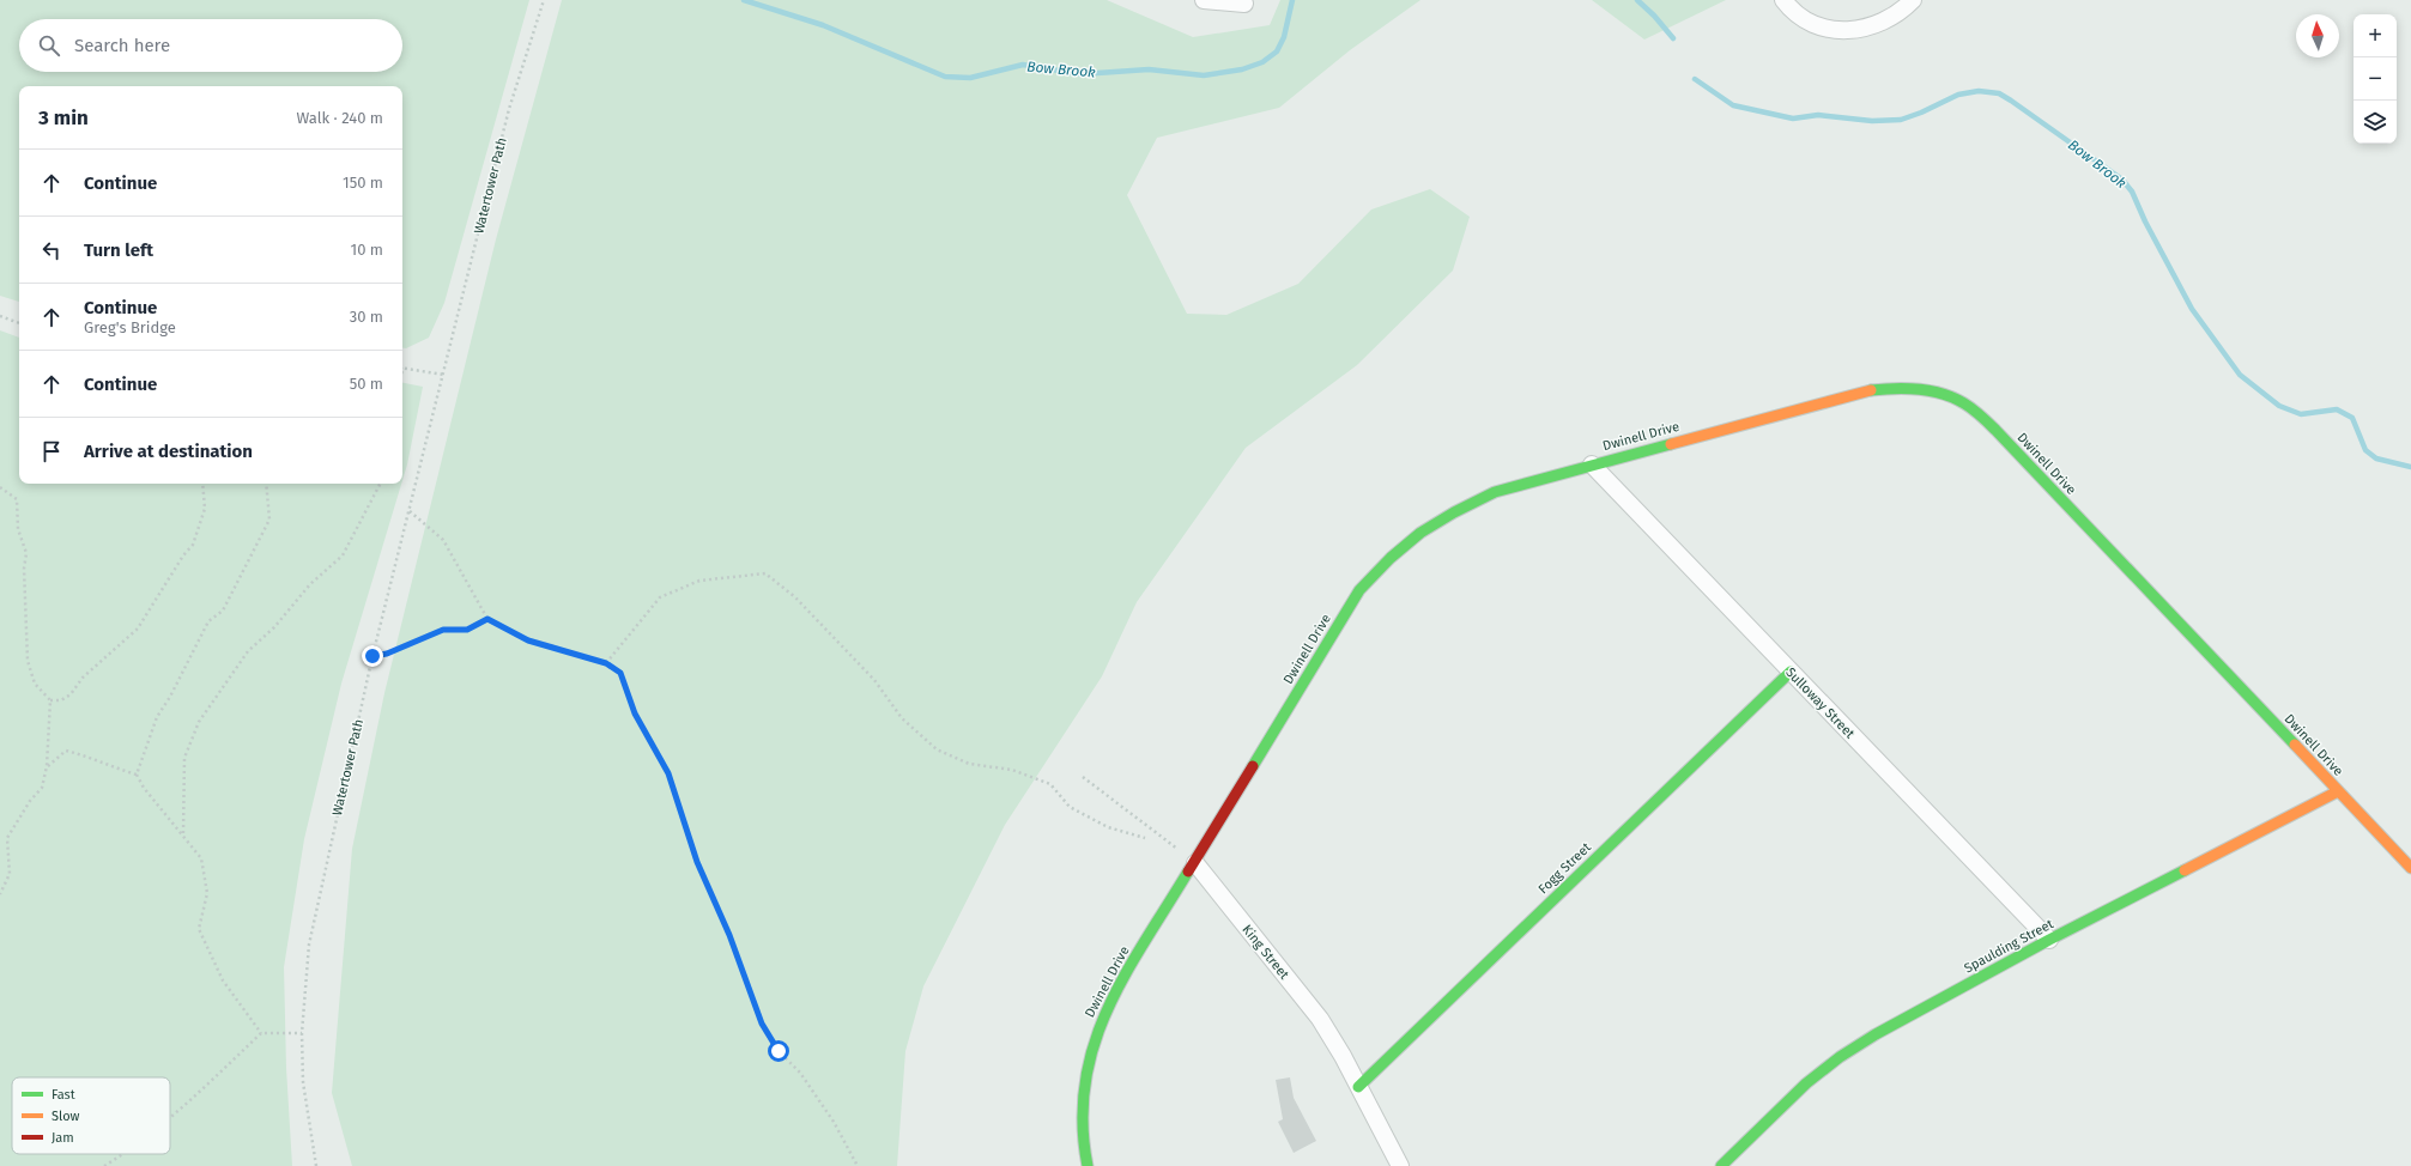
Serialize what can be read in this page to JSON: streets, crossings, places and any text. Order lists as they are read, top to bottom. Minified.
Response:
{"streets":{"street":["Dwinell Drive","Sulloway Street","Fogg Street","Spaulding Street","King Street"],"path":["Watertower Path"]},"crossings":[["Dwinell Drive","Sulloway Street"],["Dwinell Drive","Spaulding Street"],["Dwinell Drive","King Street"],["Sulloway Street","Fogg Street"],["Sulloway Street","Spaulding Street"],["Fogg Street","King Street"]],"water":["Bow Brook"],"legend":["Fast","Slow","Jam"],"north":"top","page":{"map_buttons":["+","−"],"search":"Search here","heading":["3 min","Walk · 240 m"],"list":[["Continue","150 m"],["Turn left","10 m"],["Continue","Greg's Bridge","30 m"],["Continue","50 m"],"Arrive at destination"]}}
